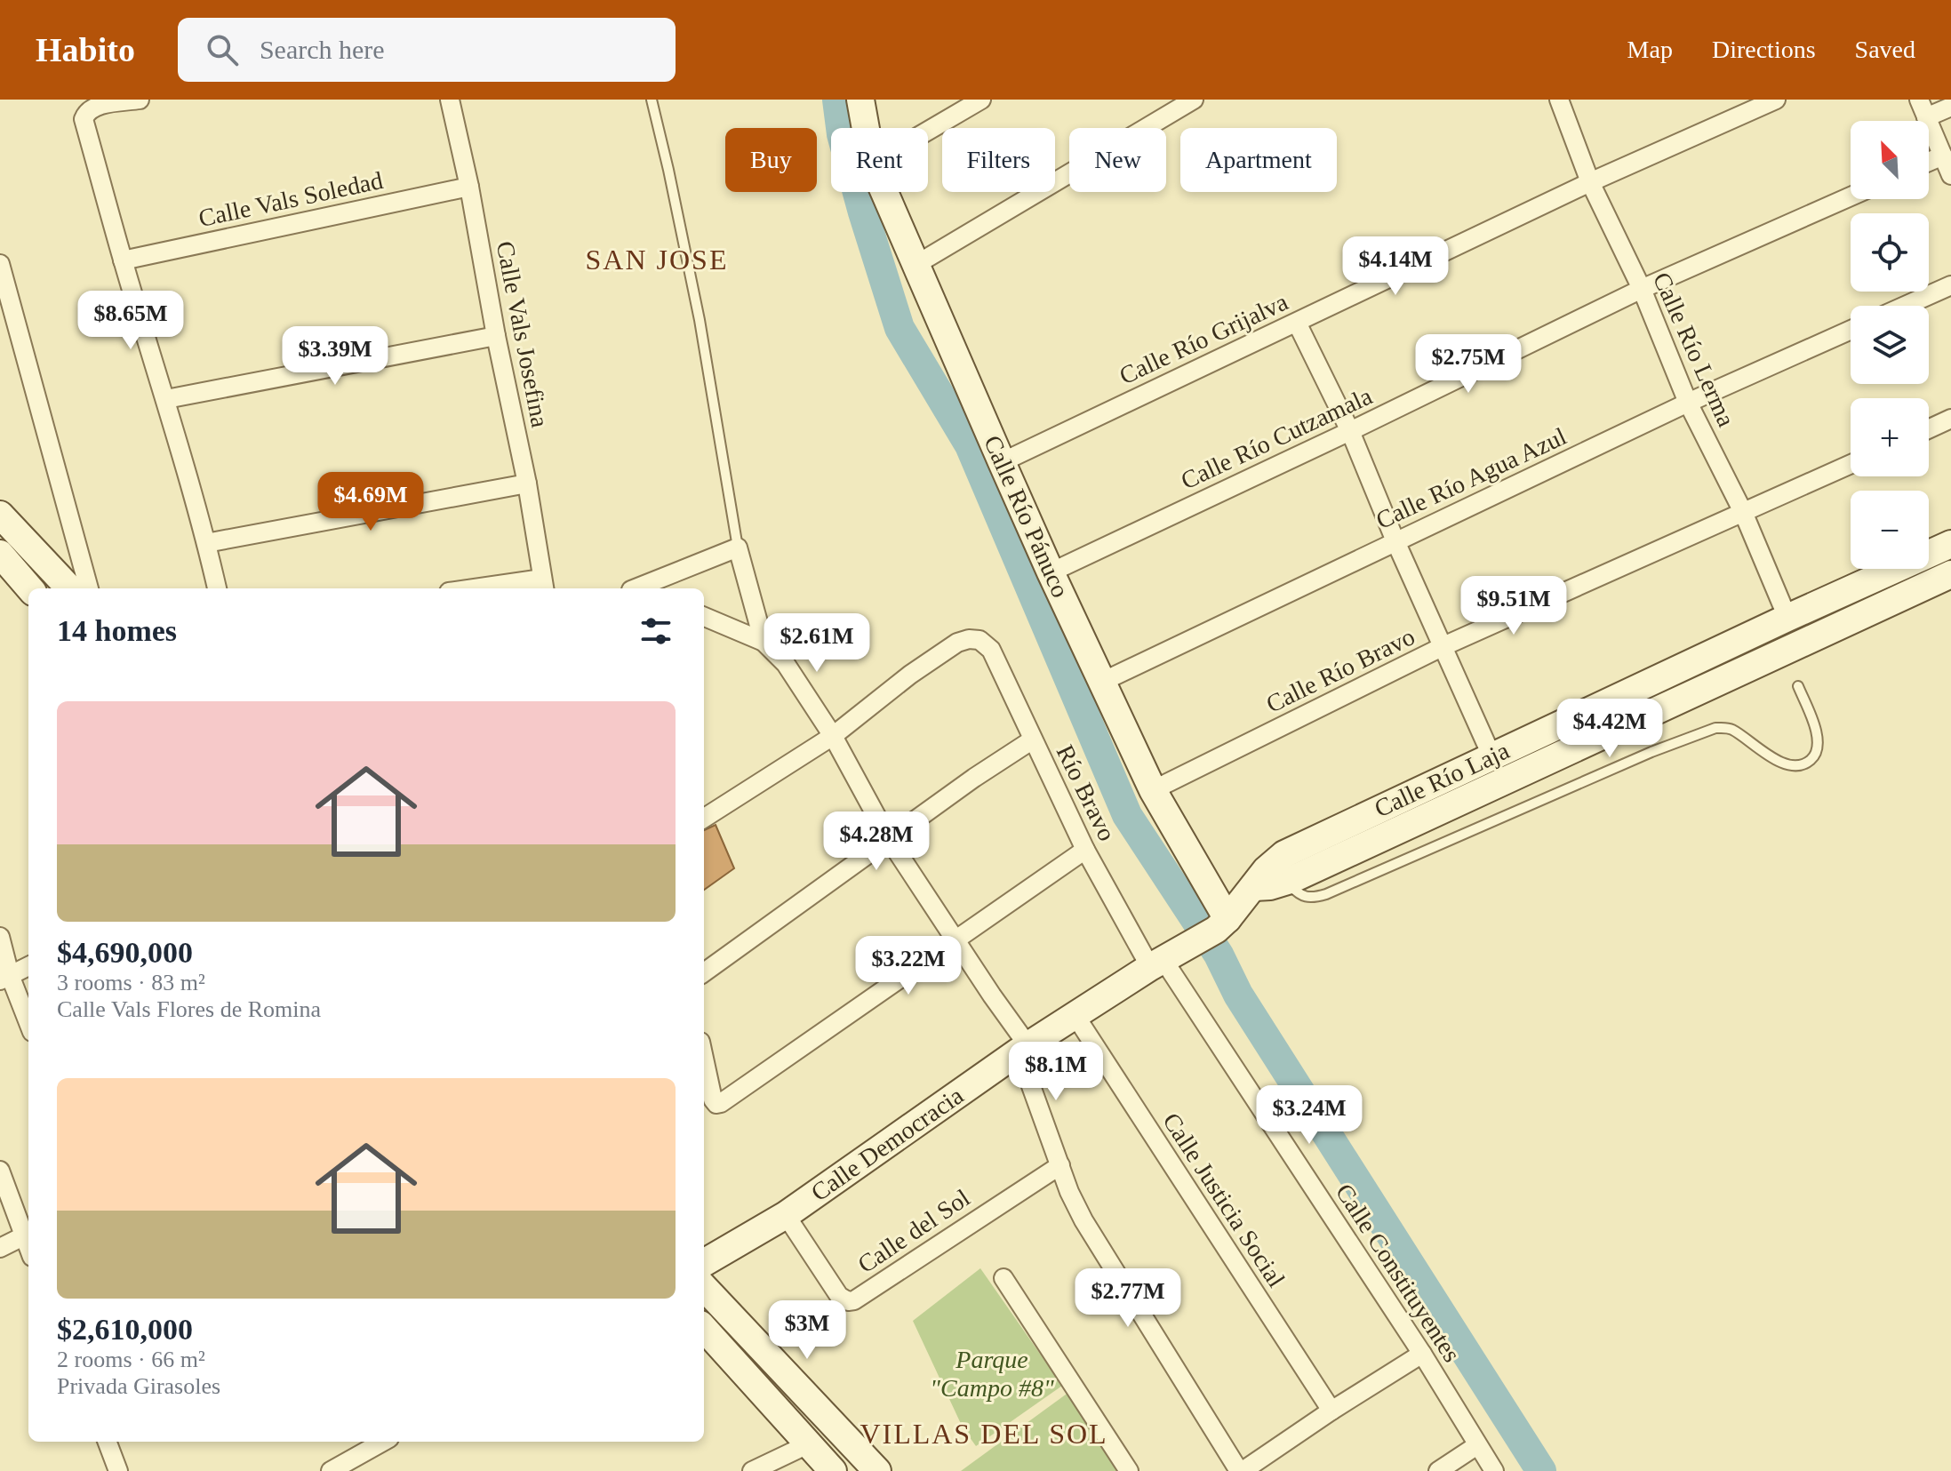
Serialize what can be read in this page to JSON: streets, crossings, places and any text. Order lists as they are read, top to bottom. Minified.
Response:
{"streets":{"street":["Calle Vals Soledad","Calle Vals Josefina","Calle Río Grijalva","Calle Río Lerma","Calle Río Cutzamala","Calle Río Agua Azul","Calle Río Pánuco","Calle Río Bravo","Calle Río Laja","Río Bravo","Calle Democracia","Calle Justicia Social","Calle del Sol","Calle Constituyentes"]},"crossings":[["Calle Vals Soledad","Calle Vals Josefina"],["Calle Río Grijalva","Calle Río Lerma"],["Calle Río Grijalva","Calle Río Pánuco"],["Calle Río Lerma","Calle Río Cutzamala"],["Calle Río Lerma","Calle Río Agua Azul"],["Calle Río Lerma","Calle Río Bravo"],["Calle Río Lerma","Calle Río Laja"],["Calle Río Cutzamala","Calle Río Pánuco"],["Calle Río Agua Azul","Calle Río Pánuco"],["Calle Río Pánuco","Calle Río Bravo"],["Calle Río Pánuco","Calle Río Laja"],["Calle Río Laja","Río Bravo"],["Calle Río Laja","Calle Democracia"],["Calle Río Laja","Calle Constituyentes"],["Río Bravo","Calle Democracia"],["Río Bravo","Calle Constituyentes"],["Calle Democracia","Calle Justicia Social"],["Calle Democracia","Calle del Sol"],["Calle Democracia","Calle Constituyentes"]],"districts":["SAN JOSE","VILLAS DEL SOL"],"parks":["Parque \"Campo #8\""],"north":"top left","page":{"header":"Habito","search":"Search here","nav":["Map","Directions","Saved"],"map_buttons":["+","−"],"chip":["Buy","Rent","Filters","New","Apartment"],"price":["$4.14M","$8.65M","$3.39M","$2.75M","$4.69M","$9.51M","$2.61M","$4.42M","$4.28M","$3.22M","$8.1M","$3.24M","$2.77M","$3M"],"heading":"14 homes","list":[{"name":"$4,690,000","note":"3 rooms · 83 m² · Calle Vals Flores de Romina"},{"name":"$2,610,000","note":"2 rooms · 66 m² · Privada Girasoles"}]}}
